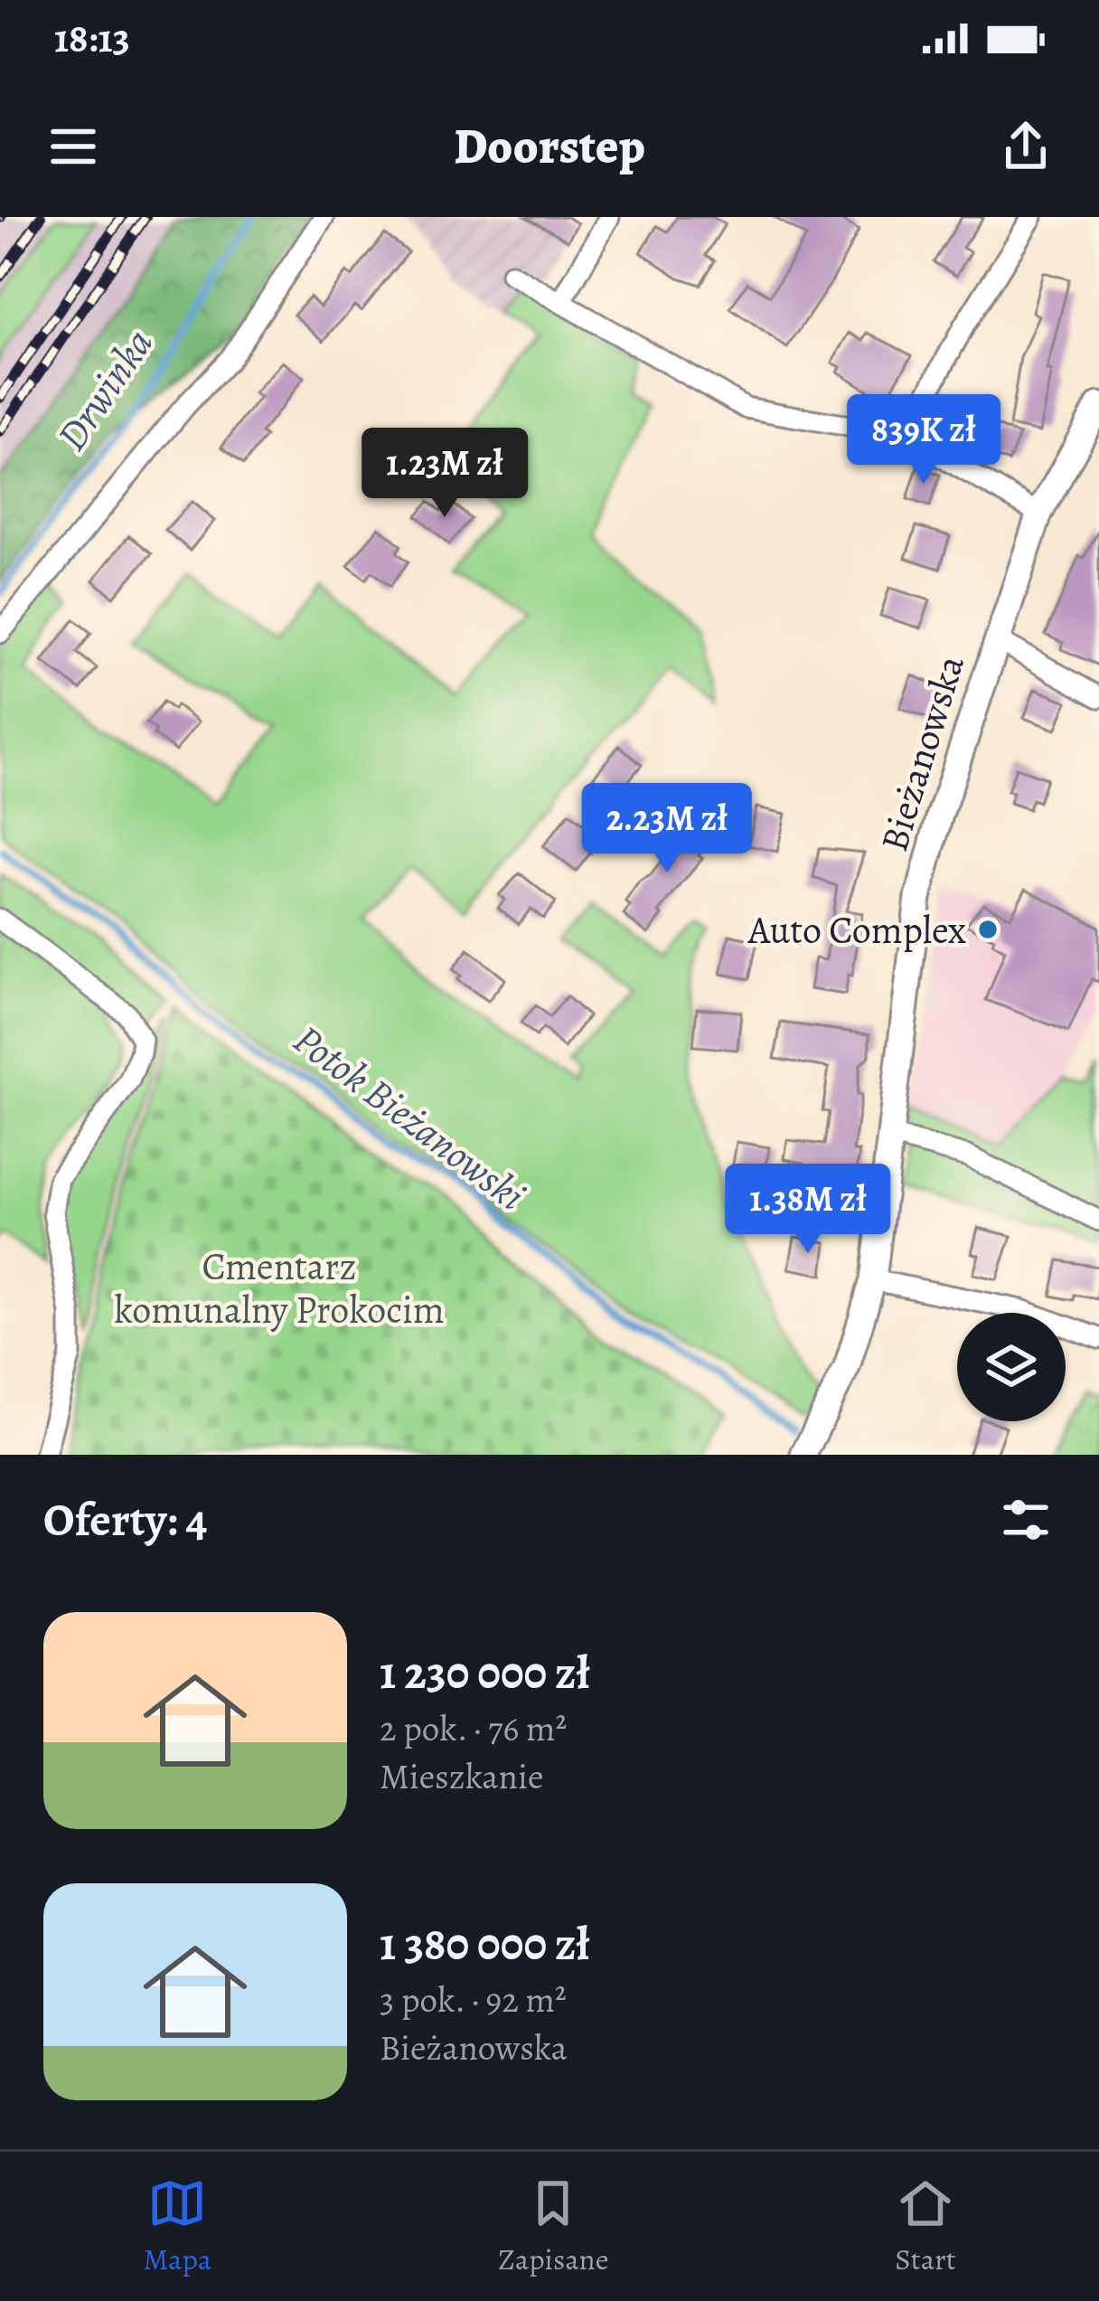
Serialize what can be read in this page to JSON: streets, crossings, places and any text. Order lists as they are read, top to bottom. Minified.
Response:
{"streets":{"street":["Bieżanowska"]},"water":["Drwinka","Potok Bieżanowski"],"parks":["Cmentarz komunalny Prokocim"],"places":["Auto Complex"],"page":{"status":"18:13","header":"Doorstep","price":["839K zł","1.23M zł","2.23M zł","1.38M zł"],"heading":"Oferty: 4","list":[{"name":"1 230 000 zł","note":"2 pok. · 76 m² · Mieszkanie"},{"name":"1 380 000 zł","note":"3 pok. · 92 m² · Bieżanowska"}],"tabs":["Mapa","Zapisane","Start"]}}
